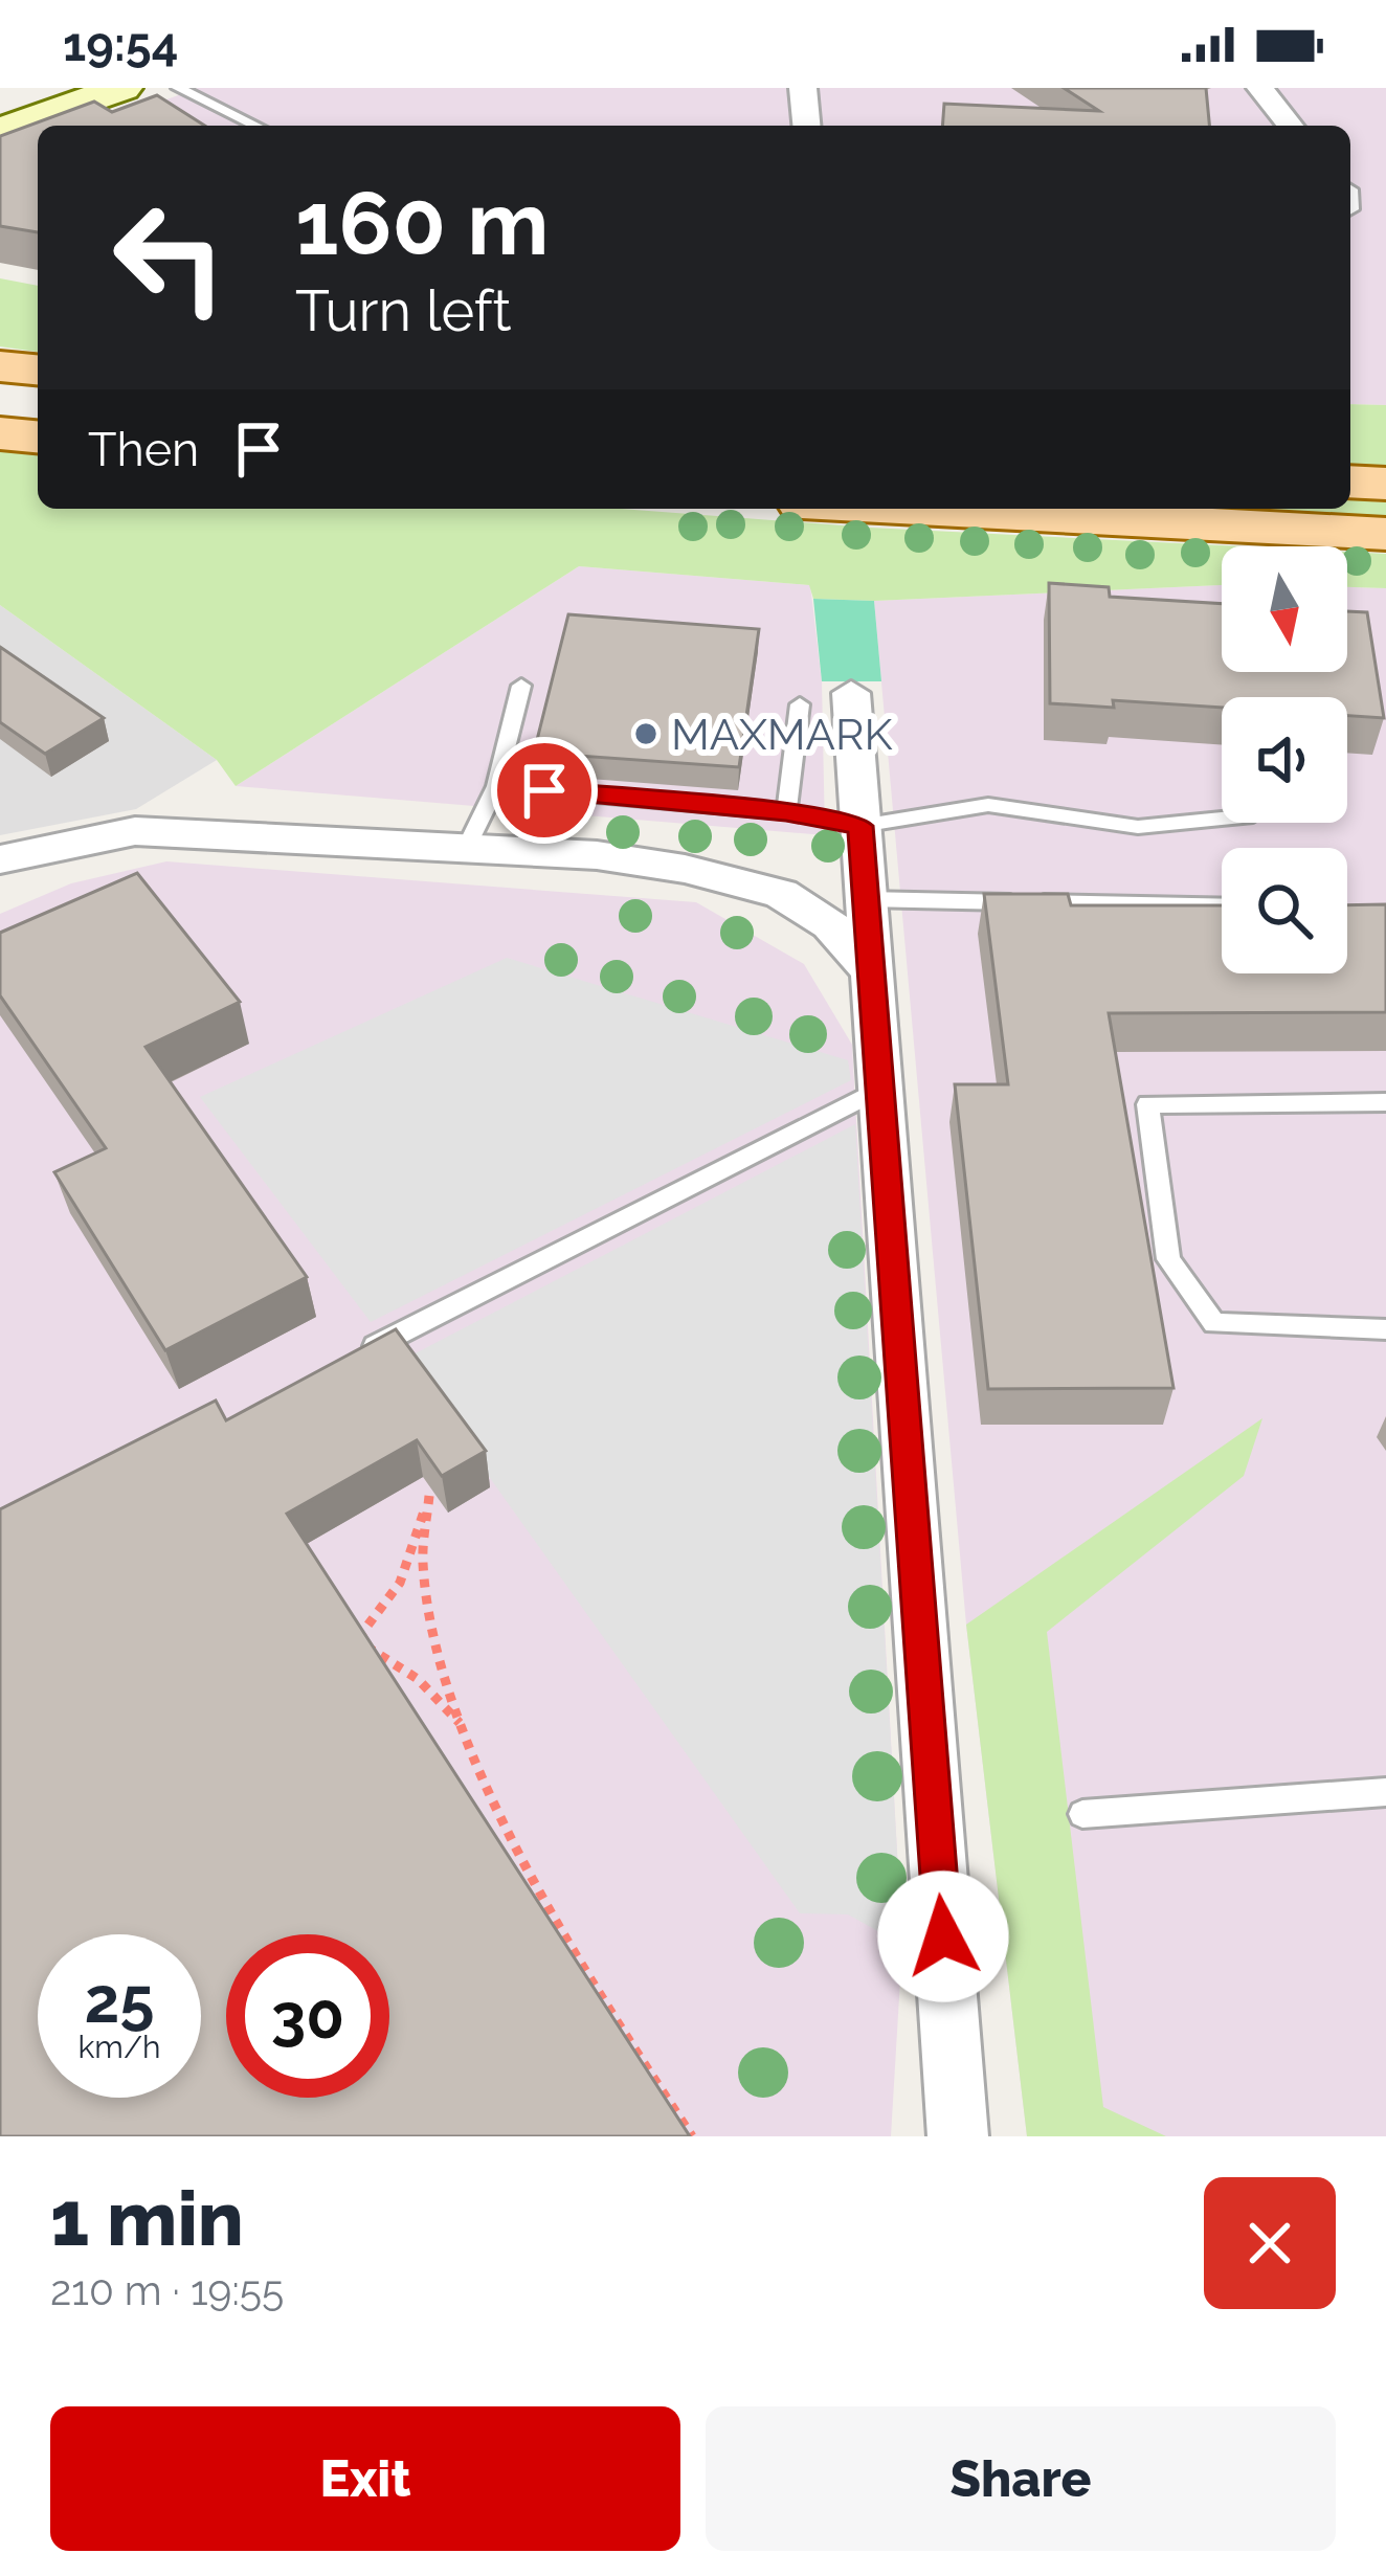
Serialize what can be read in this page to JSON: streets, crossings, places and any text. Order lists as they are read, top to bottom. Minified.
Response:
{"places":["MAXMARK"],"north":"bottom","page":{"status":"19:54","turn":["160 m","Turn left"],"then":"Then","speed":"25 km/h","limit":"30","heading":["1 min","210 m · 19:55"],"buttons":["Exit","Share"]}}
